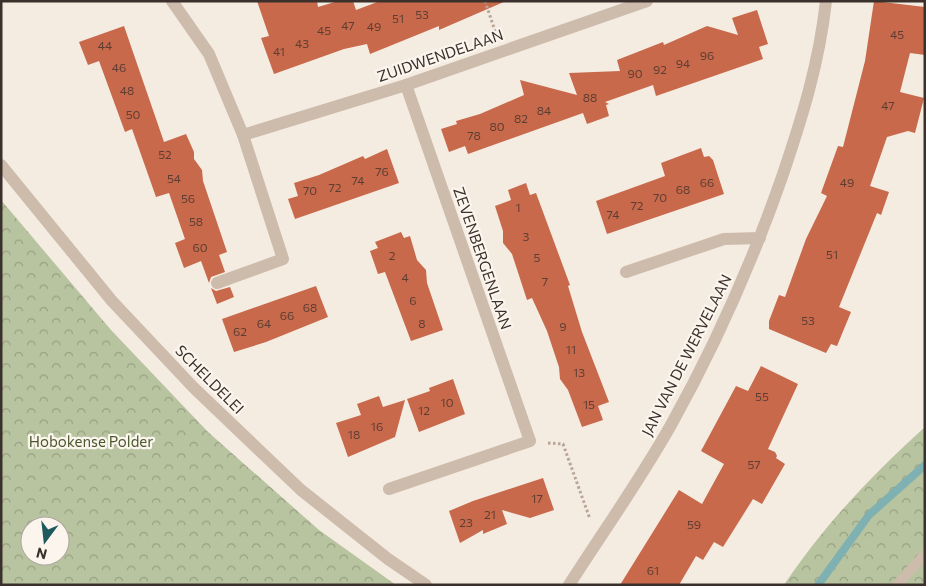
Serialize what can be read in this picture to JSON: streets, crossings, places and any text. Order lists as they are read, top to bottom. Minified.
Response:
{"streets":{"street":["ZUIDWENDELAAN","ZEVENBERGENLAAN","JAN VAN DE WERVELAAN","SCHELDELEI"]},"crossings":[["ZUIDWENDELAAN","ZEVENBERGENLAAN"]],"parks":["Hobokense Polder"],"house_numbers":["53","51","47","49","45","45","43","44","41","96","94","46","92","90","48","88","47","84","50","82","80","78","52","76","54","74","66","49","72","68","70","70","56","72","1","74","58","3","60","51","2","5","4","7","6","68","66","53","64","8","9","62","11","13","55","10","15","12","16","18","57","17","21","23","59","61"],"north":"bottom"}
